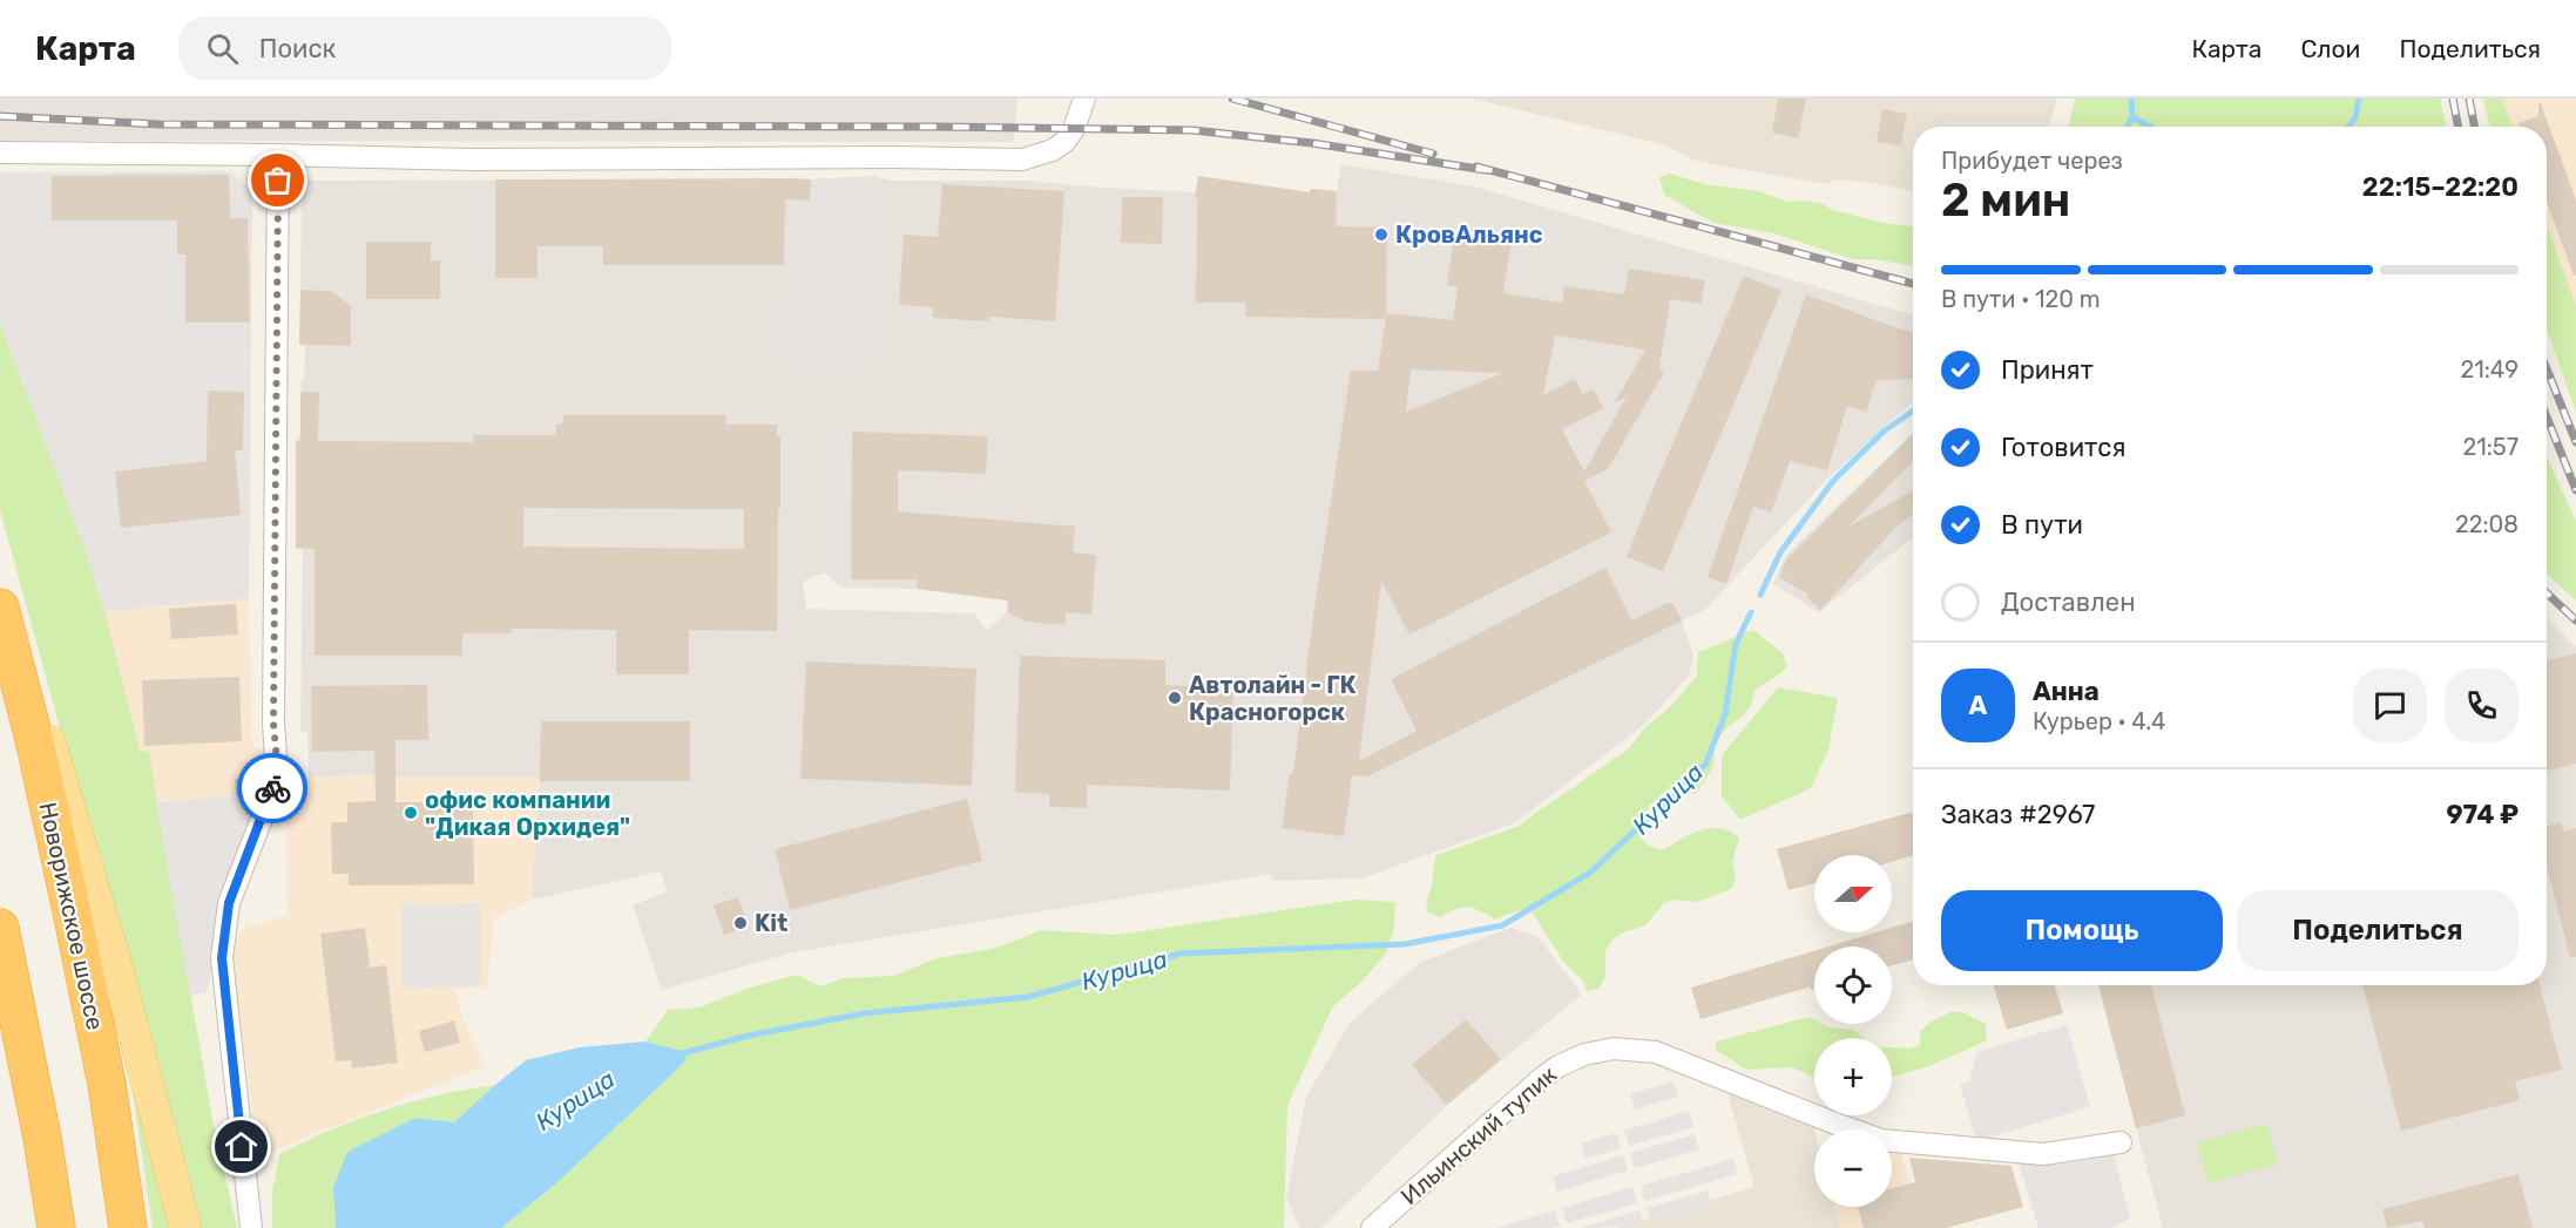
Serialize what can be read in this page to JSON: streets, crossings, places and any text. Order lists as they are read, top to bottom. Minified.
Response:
{"streets":{"highway":["Новорижское шоссе"],"street":["Ильинский тупик"]},"water":["Курица"],"places":["КровАльянс","Автолайн - ГК Красногорск","офис компании \"Дикая Орхидея\"","Kit"],"north":"right","page":{"header":"Карта","search":"Поиск","nav":["Карта","Слои","Поделиться"],"heading":["2 мин","Прибудет через","22:15–22:20"],"panel":["Анна","Курьер · 4.4","Заказ #2967","974 ₽"],"bar":"В пути · 120 m","list":[["Принят","21:49"],["Готовится","21:57"],["В пути","22:08"],"Доставлен"],"round":"А","map_buttons":["+","−"],"buttons":["Помощь","Поделиться"]}}
